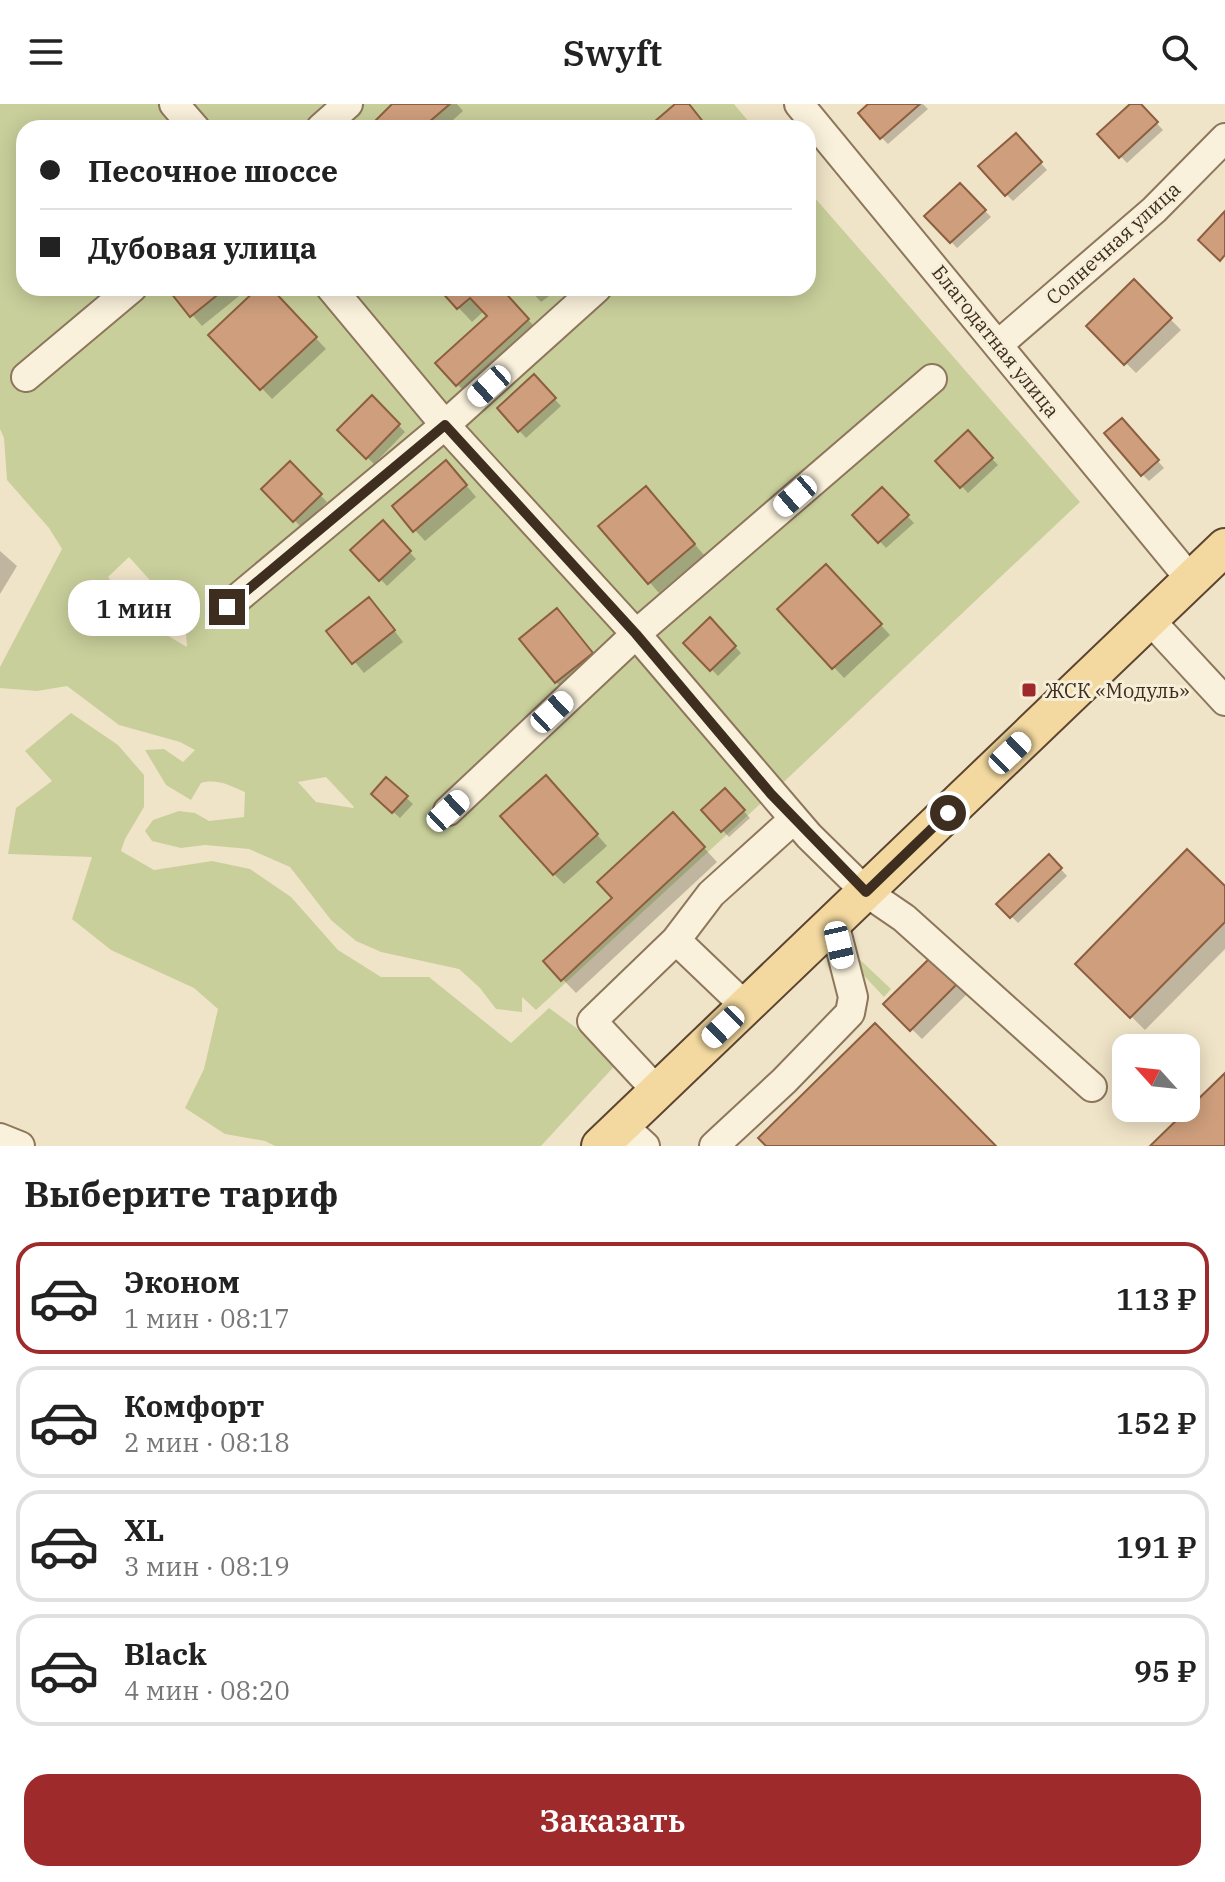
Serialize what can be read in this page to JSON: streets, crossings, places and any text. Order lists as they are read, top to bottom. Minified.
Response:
{"streets":{"street":["Солнечная улица","Благодатная улица"]},"crossings":[["Солнечная улица","Благодатная улица"]],"places":{"transit":["ЖСК «Модуль»"]},"north":"top left","page":{"header":"Swyft","banner":["Песочное шоссе","Дубовая улица"],"bubble":"1 мин","heading":"Выберите тариф","list":[{"name":"Эконом","note":"1 мин · 08:17","value":"113 ₽"},{"name":"Комфорт","note":"2 мин · 08:18","value":"152 ₽"},{"name":"XL","note":"3 мин · 08:19","value":"191 ₽"},{"name":"Black","note":"4 мин · 08:20","value":"95 ₽"}],"buttons":"Заказать"}}
